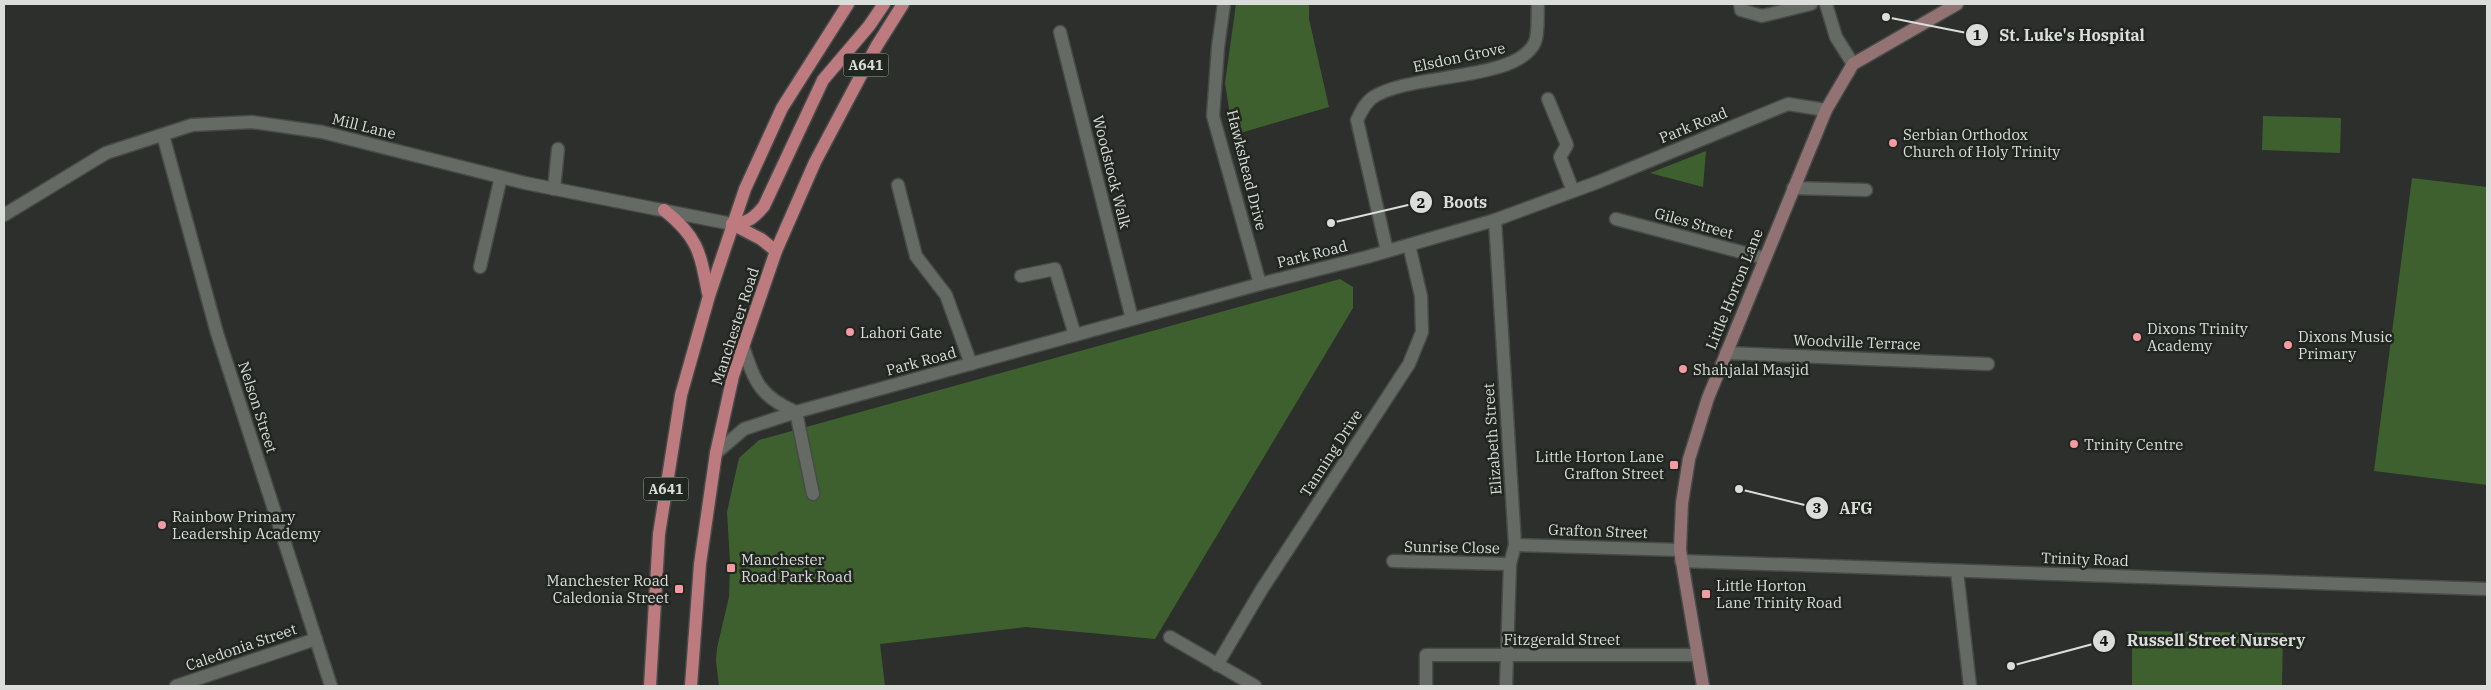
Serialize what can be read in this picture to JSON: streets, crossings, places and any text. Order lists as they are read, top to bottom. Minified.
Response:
{"streets":{"main road":["A641","Manchester Road"],"street":["Elsdon Grove","Park Road","Mill Lane","Hawkshead Drive","Woodstock Walk","Giles Street","Little Horton Lane","Woodville Terrace","Nelson Street","Elizabeth Street","Tanning Drive","Grafton Street","Sunrise Close","Trinity Road","Fitzgerald Street","Caledonia Street"]},"crossings":[["Elsdon Grove","Park Road"],["Park Road","Hawkshead Drive"],["Park Road","Woodstock Walk"],["Park Road","Little Horton Lane"],["Park Road","Manchester Road"],["Park Road","Elizabeth Street"],["Park Road","Tanning Drive"],["Mill Lane","Manchester Road"],["Mill Lane","Nelson Street"],["Giles Street","Little Horton Lane"],["Little Horton Lane","Woodville Terrace"],["Little Horton Lane","Grafton Street"],["Little Horton Lane","Trinity Road"],["Little Horton Lane","Fitzgerald Street"],["Nelson Street","Caledonia Street"],["Elizabeth Street","Grafton Street"],["Elizabeth Street","Sunrise Close"],["Elizabeth Street","Fitzgerald Street"],["Grafton Street","Trinity Road"]],"places":{"other":["St. Luke's Hospital","Serbian Orthodox Church of Holy Trinity","Boots","Lahori Gate","Dixons Trinity Academy","Dixons Music Primary","Shahjalal Masjid","Trinity Centre","AFG","Rainbow Primary Leadership Academy","Russell Street Nursery"],"transit":["Little Horton Lane Grafton Street","Manchester Road Park Road","Manchester Road Caledonia Street","Little Horton Lane Trinity Road"]}}
